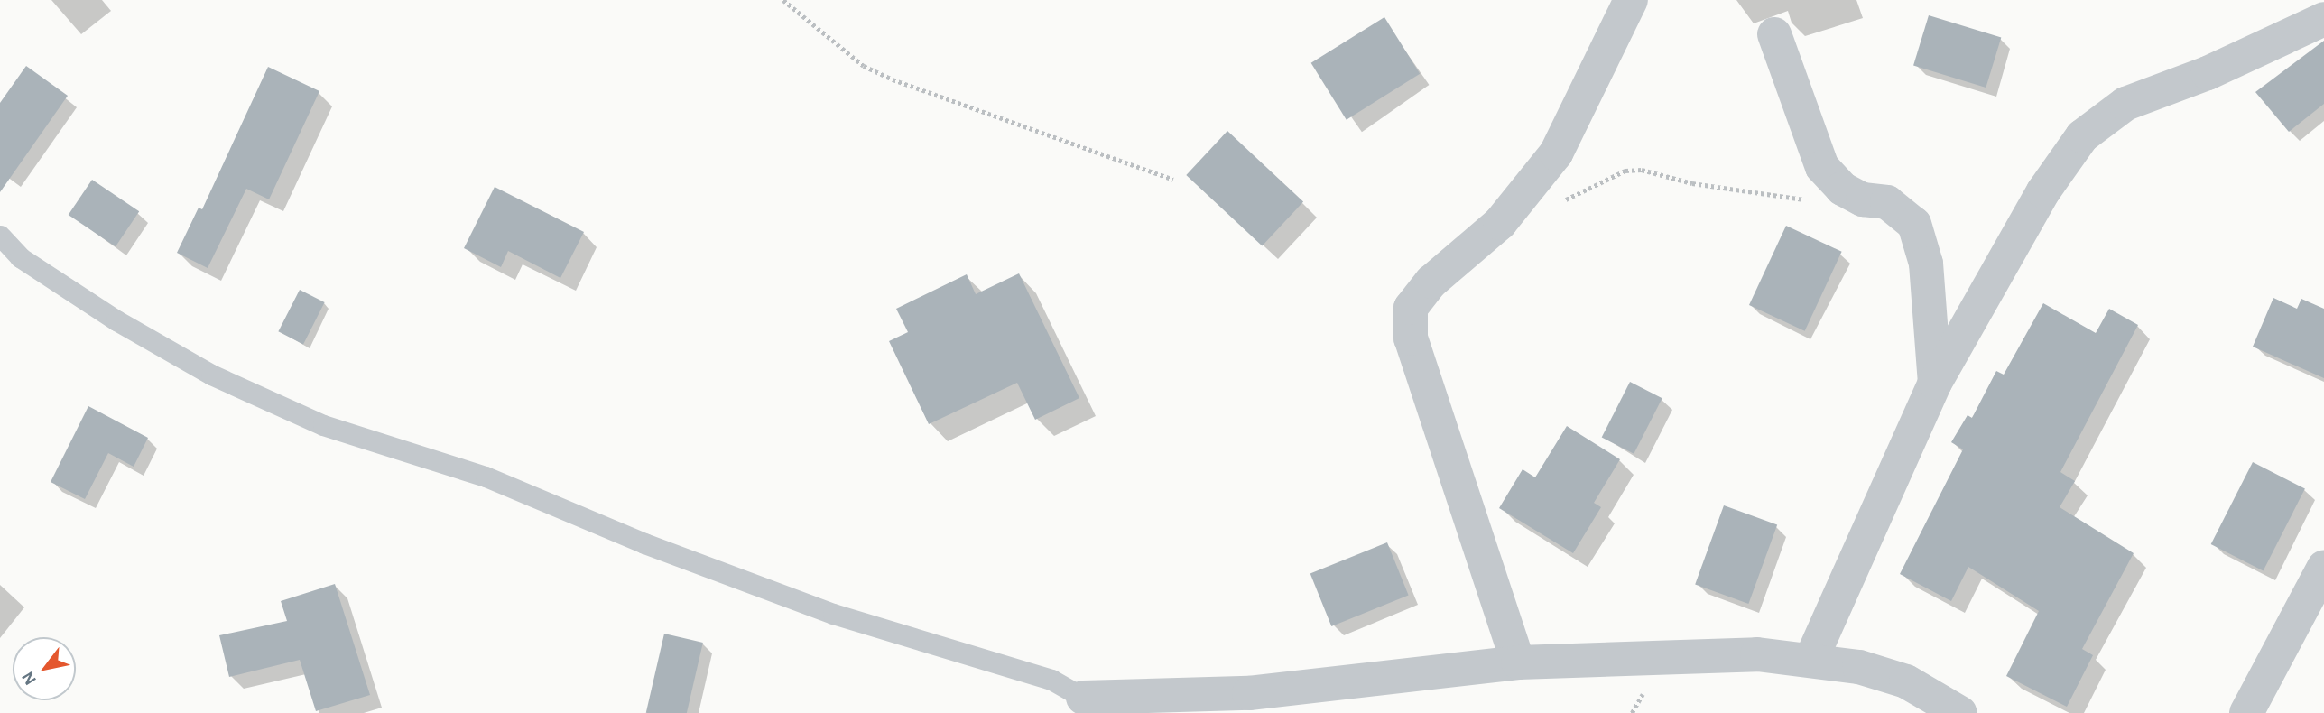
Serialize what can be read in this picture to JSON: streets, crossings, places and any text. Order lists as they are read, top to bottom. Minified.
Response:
{"north":"bottom left"}
